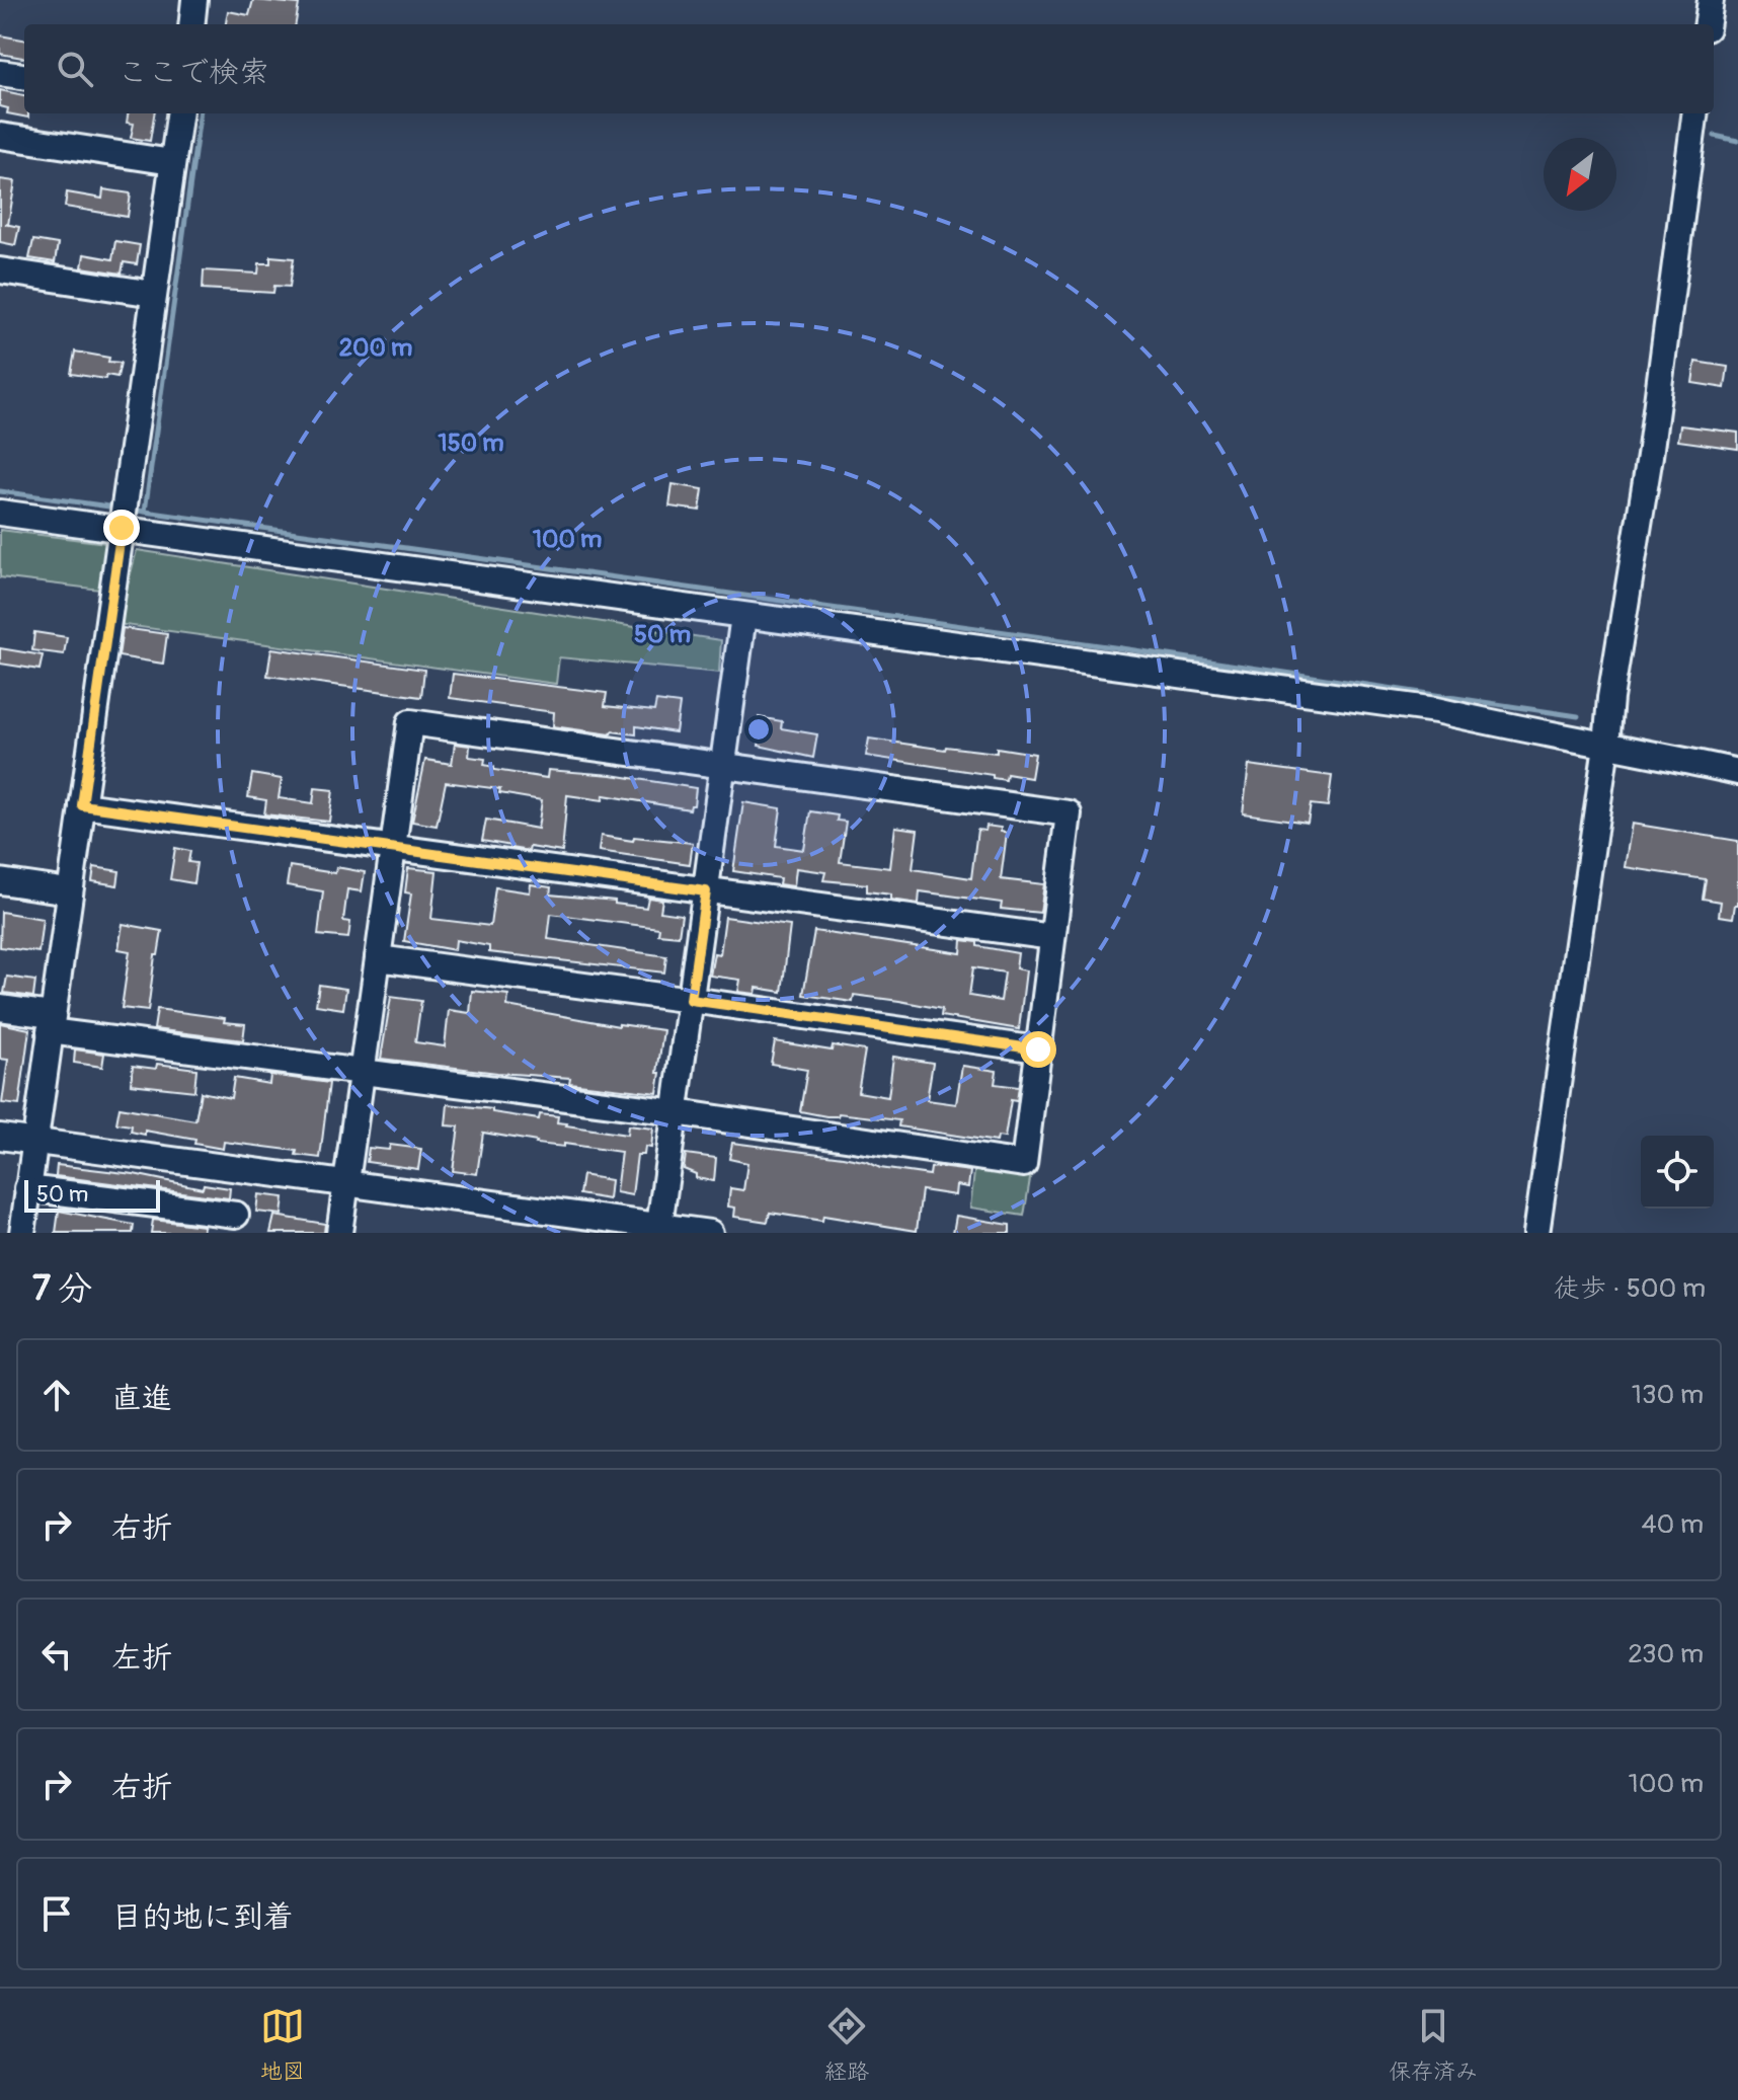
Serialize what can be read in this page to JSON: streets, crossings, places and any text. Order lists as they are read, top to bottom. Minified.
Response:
{"scale_bar":"50 m","north":"bottom left","page":{"search":"ここで検索","scale":"50 m","heading":["7 分","徒歩 · 500 m"],"list":[["直進","130 m"],["右折","40 m"],["左折","230 m"],["右折","100 m"],"目的地に到着"],"nav":["地図","経路","保存済み"]},"rings":["200 m","150 m","100 m","50 m"]}
